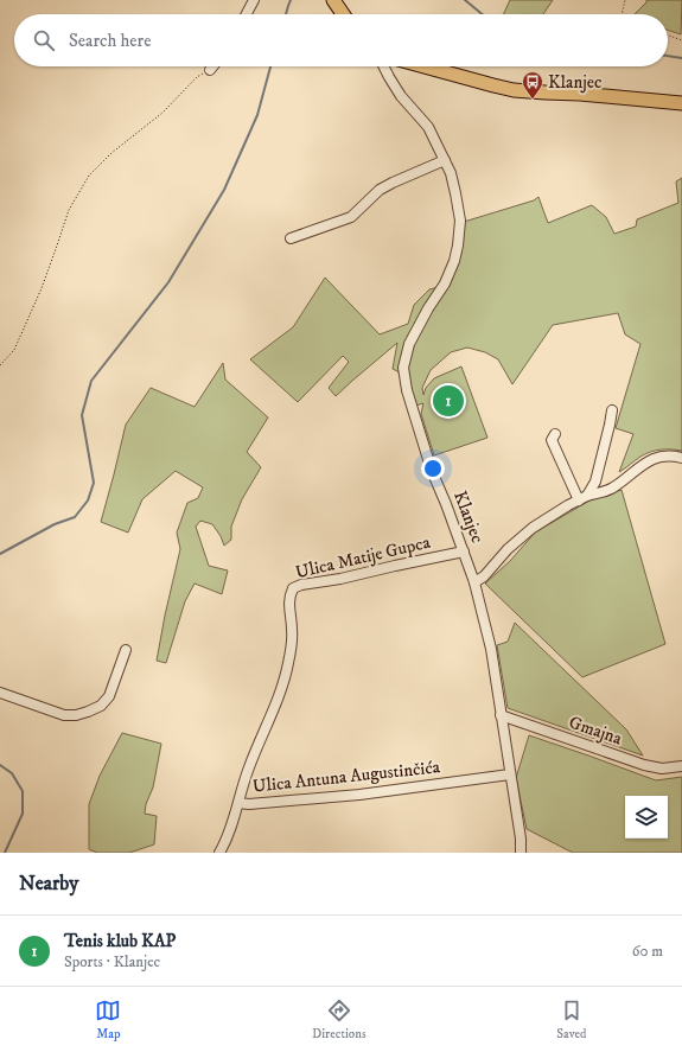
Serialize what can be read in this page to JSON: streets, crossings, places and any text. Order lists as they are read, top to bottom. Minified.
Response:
{"streets":{"street":["Klanjec","Ulica Matije Gupca","Gmajna","Ulica Antuna Augustinčića"]},"crossings":[["Klanjec","Ulica Matije Gupca"],["Klanjec","Gmajna"],["Klanjec","Ulica Antuna Augustinčića"],["Ulica Matije Gupca","Ulica Antuna Augustinčića"]],"places":{"bus stop":["Klanjec"]},"page":{"search":"Search here","pins":"1","heading":"Nearby","list":[{"mark":"1","name":"Tenis klub KAP","note":"Sports · Klanjec","value":"60 m"}],"nav":["Map","Directions","Saved"]}}
